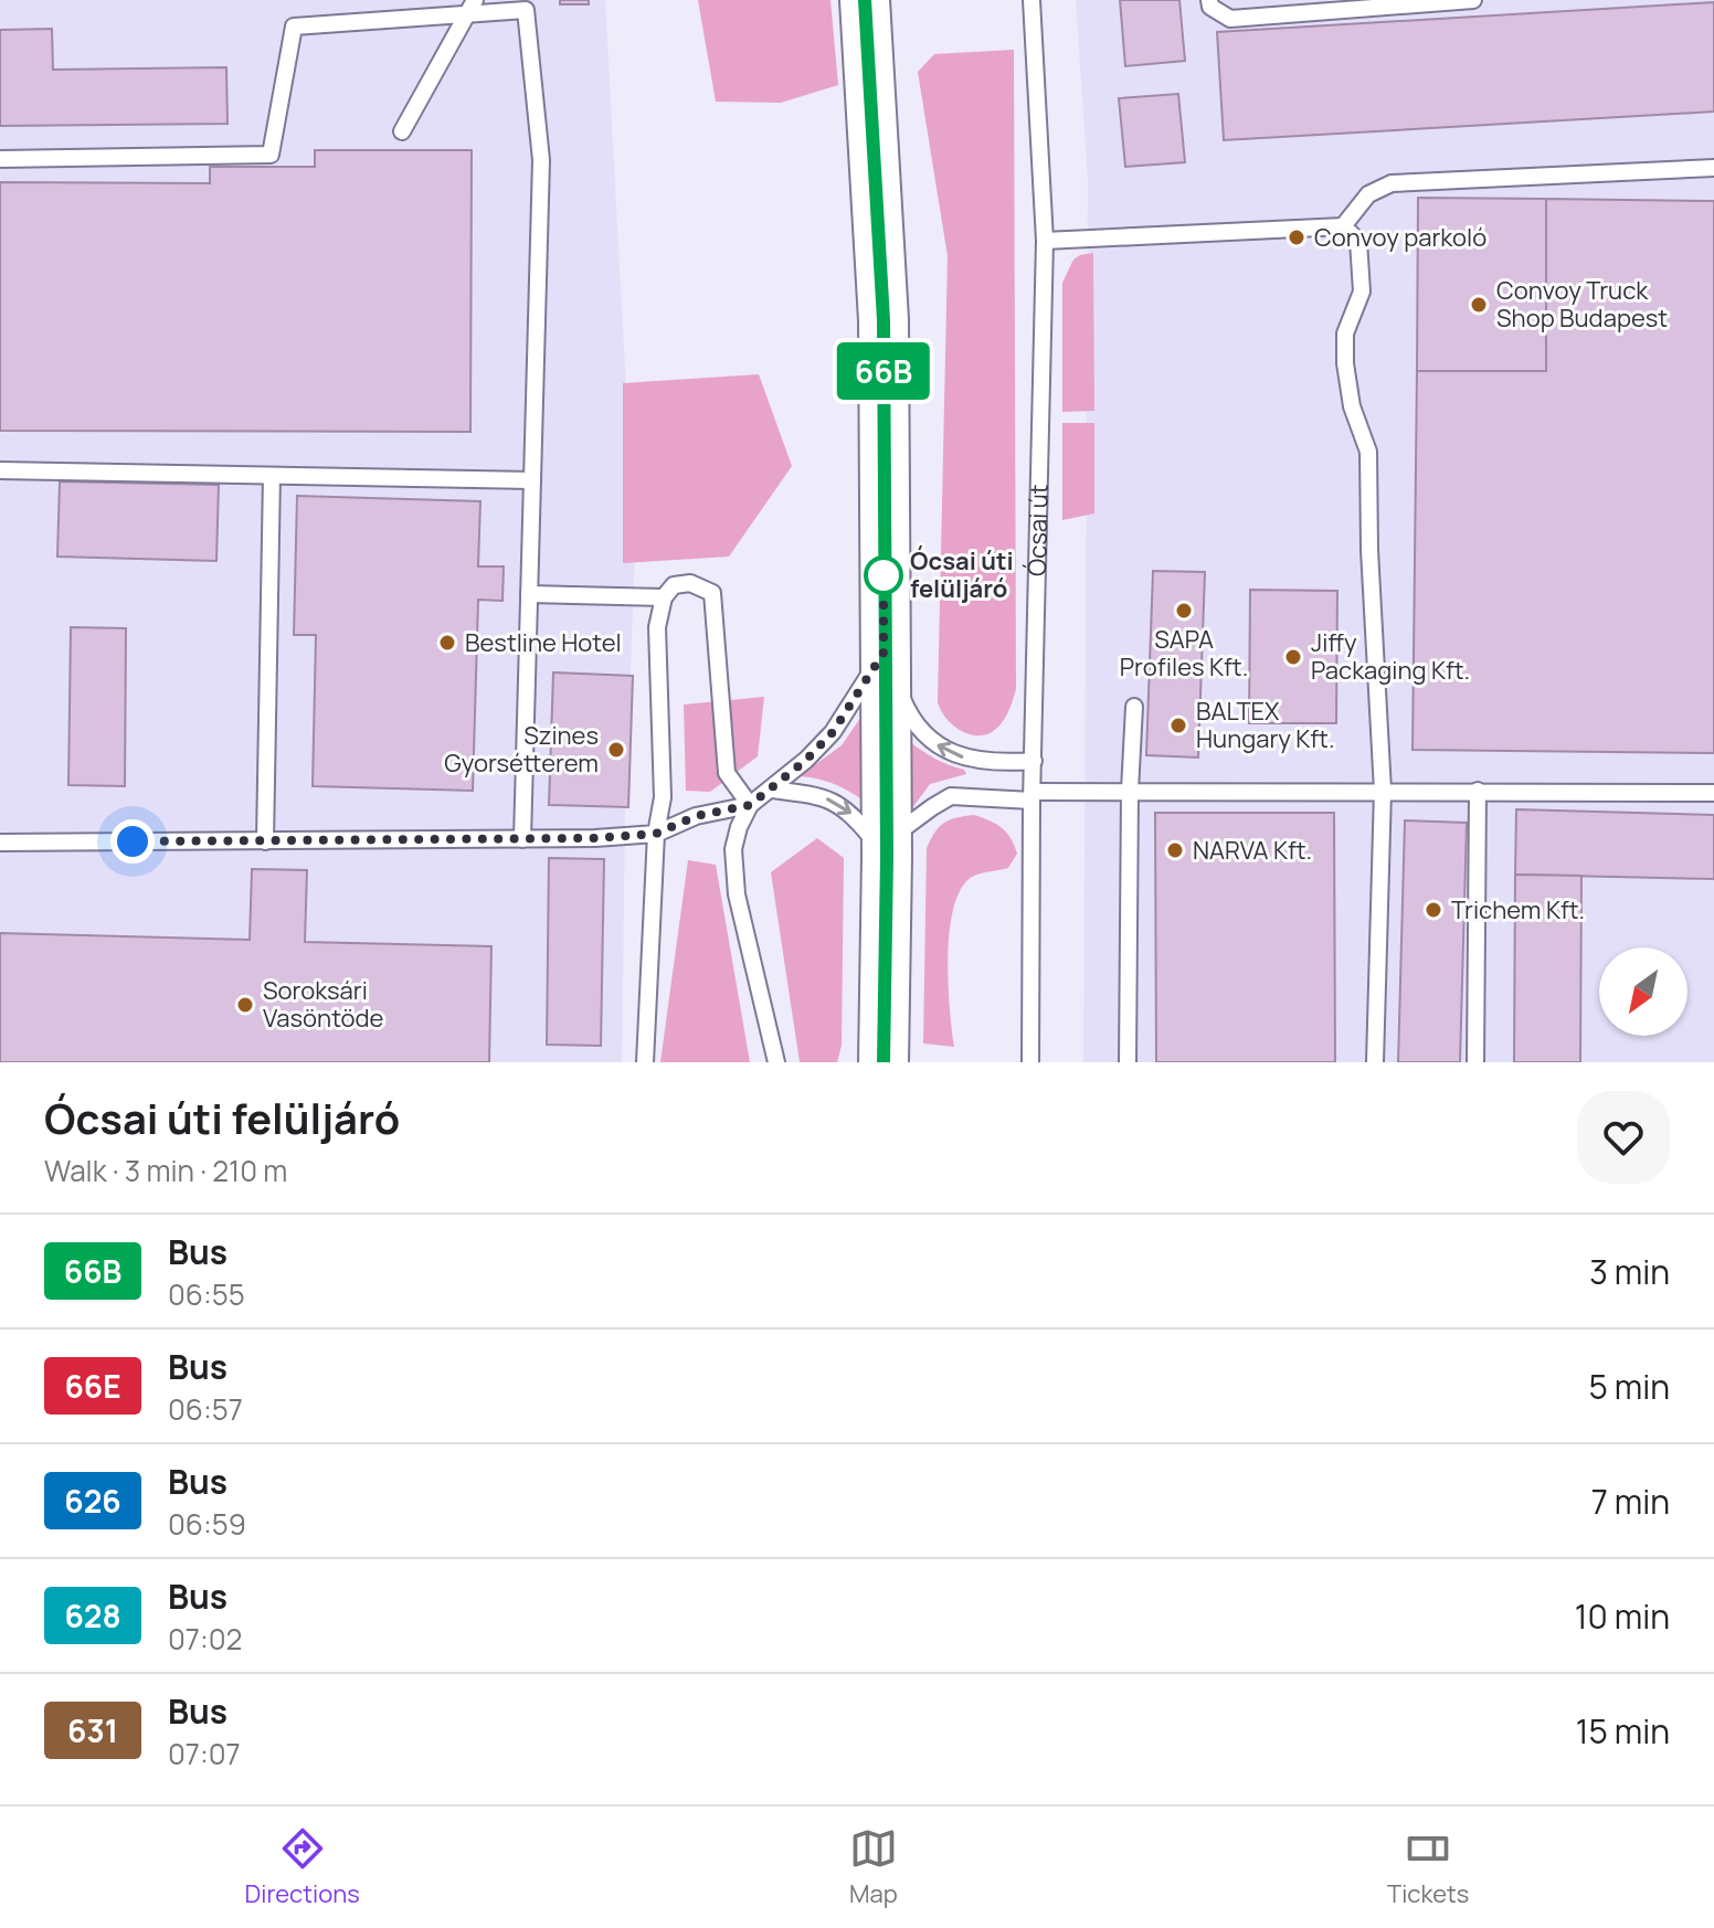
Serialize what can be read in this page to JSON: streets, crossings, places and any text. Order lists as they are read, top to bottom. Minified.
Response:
{"streets":{"lane":["Ócsai út"]},"places":["Convoy parkoló","Convoy Truck Shop Budapest","Ócsai úti felüljáró","SAPA Profiles Kft.","Bestline Hotel","Jiffy Packaging Kft.","BALTEX Hungary Kft.","Szines Gyorsétterem","NARVA Kft.","Trichem Kft.","Soroksári Vasöntöde"],"lines":["bus line 66B"],"north":"bottom left","page":{"on_map":"66B","heading":["Ócsai úti felüljáró","Walk · 3 min · 210 m"],"list":[{"mark":"66B","name":"Bus","note":"06:55","value":"3 min"},{"mark":"66E","name":"Bus","note":"06:57","value":"5 min"},{"mark":"626","name":"Bus","note":"06:59","value":"7 min"},{"mark":"628","name":"Bus","note":"07:02","value":"10 min"},{"mark":"631","name":"Bus","note":"07:07","value":"15 min"}],"tabs":["Directions","Map","Tickets"]}}
